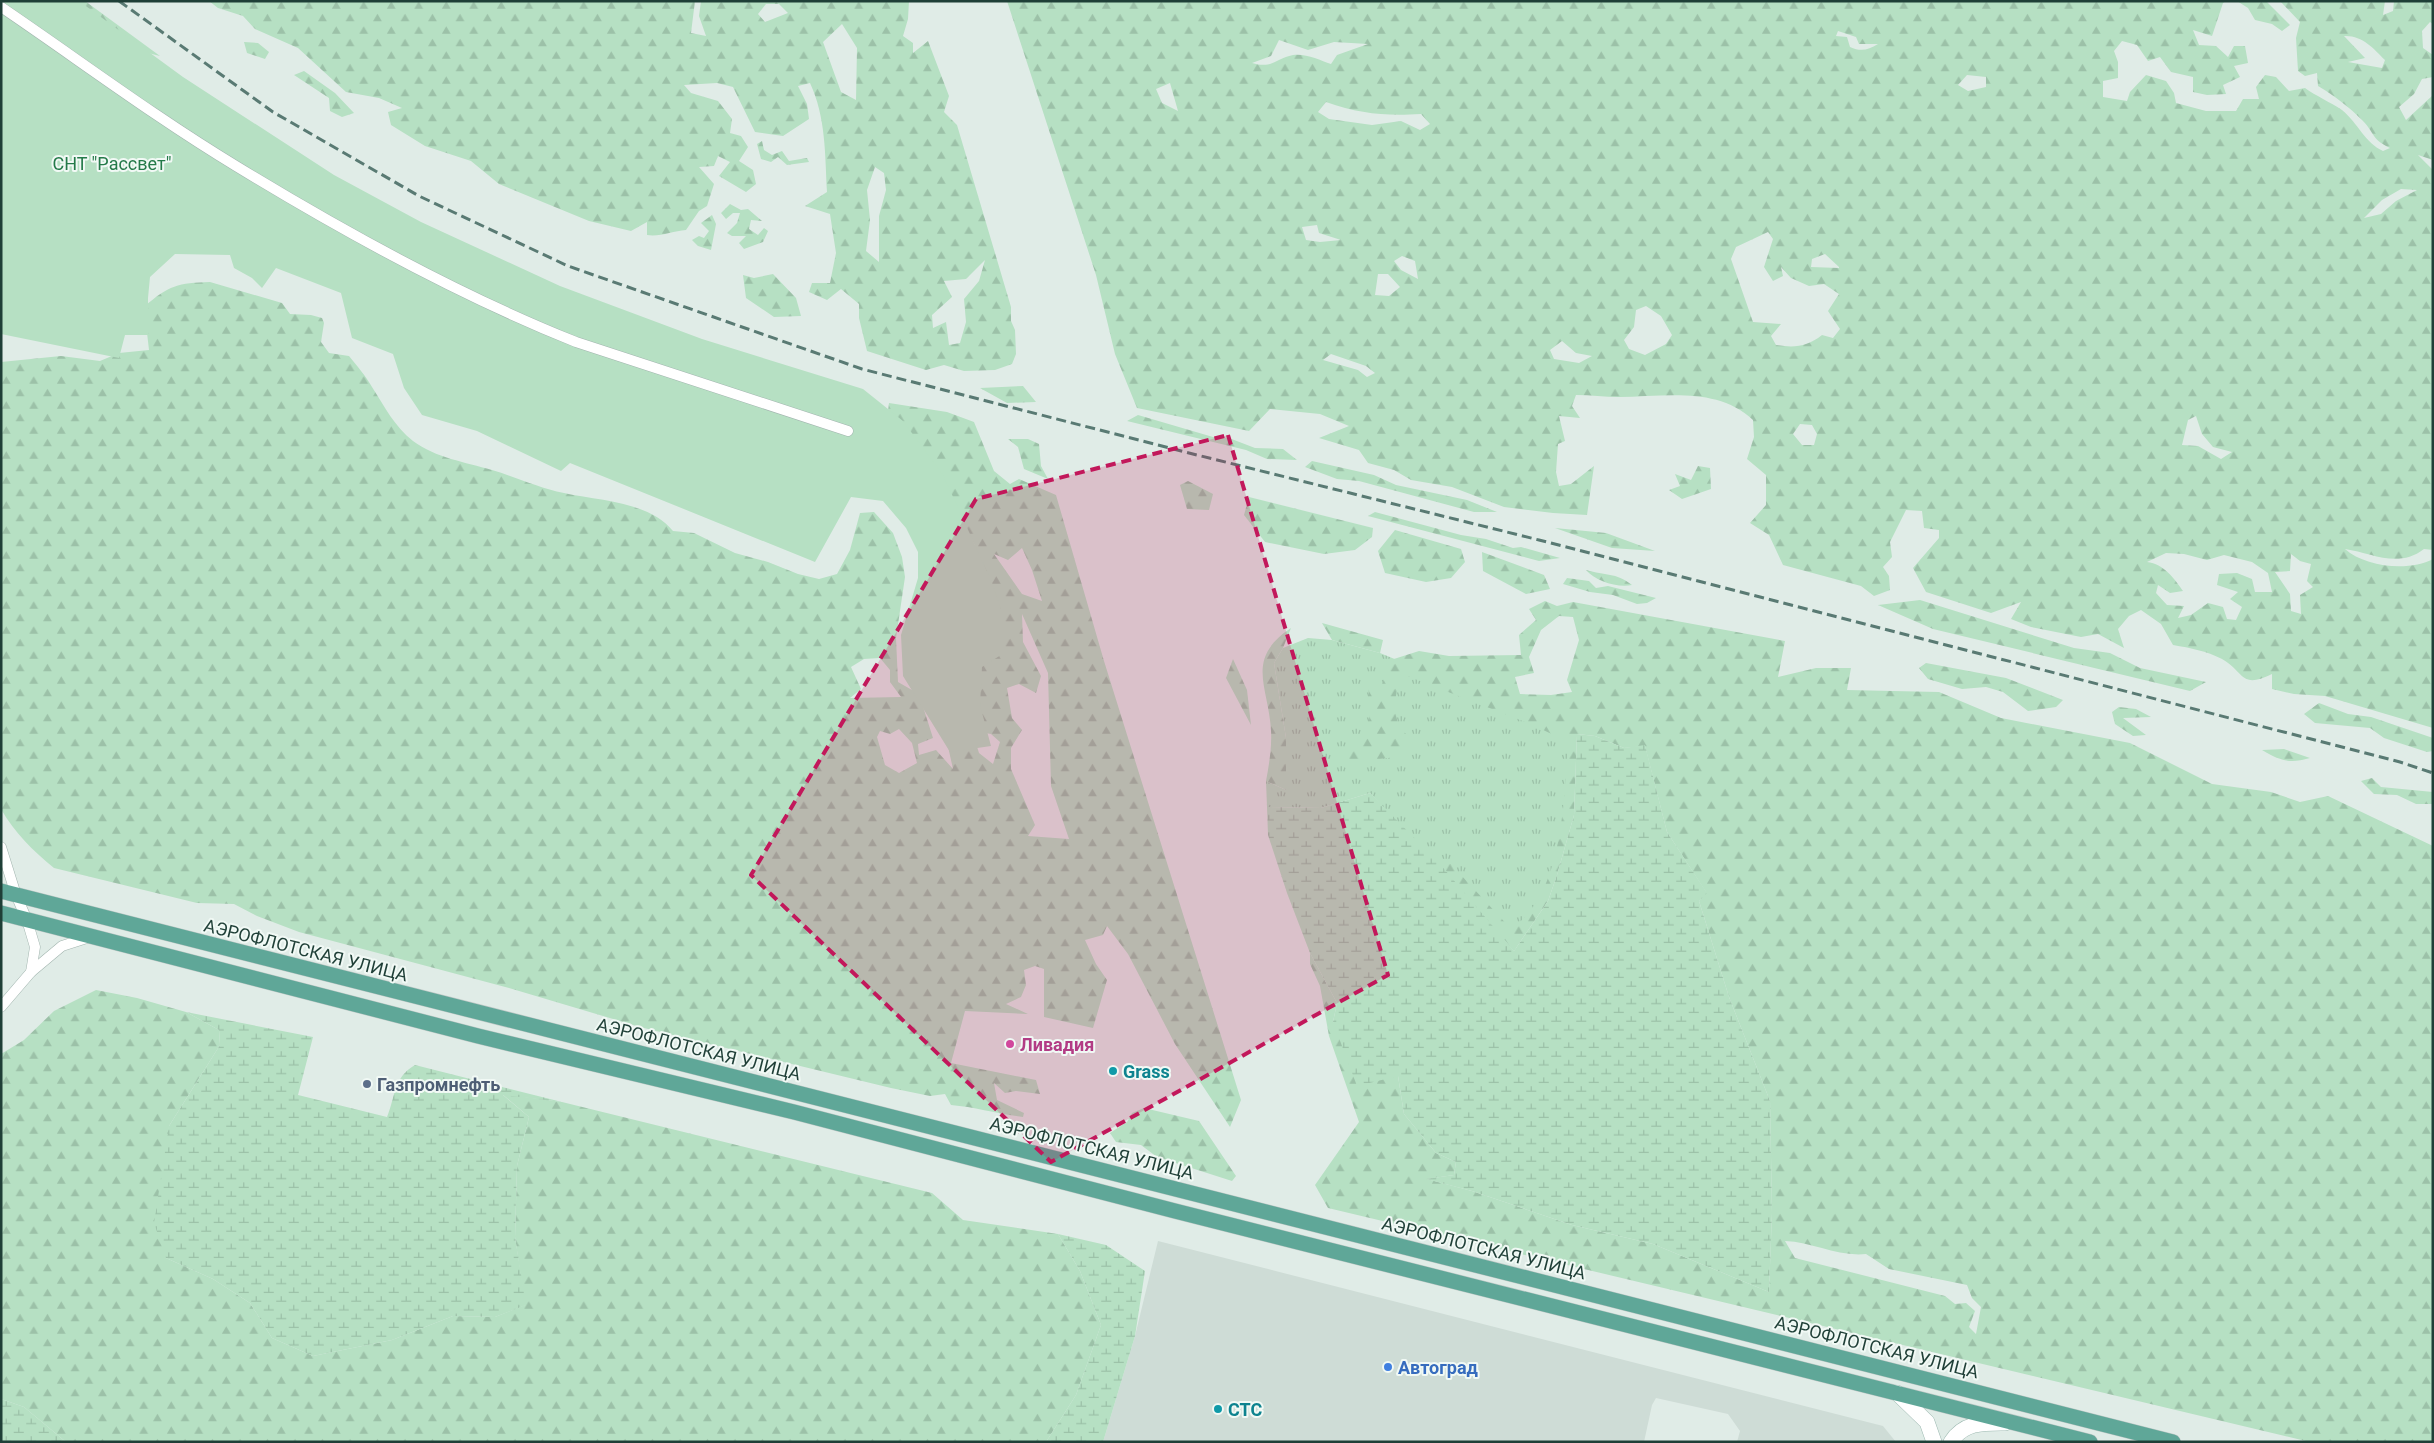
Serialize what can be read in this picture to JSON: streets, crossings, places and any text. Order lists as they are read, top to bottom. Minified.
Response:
{"streets":{"main road":["АЭРОФЛОТСКАЯ УЛИЦА"]},"parks":["СНТ \"Рассвет\""],"places":["Ливадия","Grass","Газпромнефть","Автоград","СТС"]}
